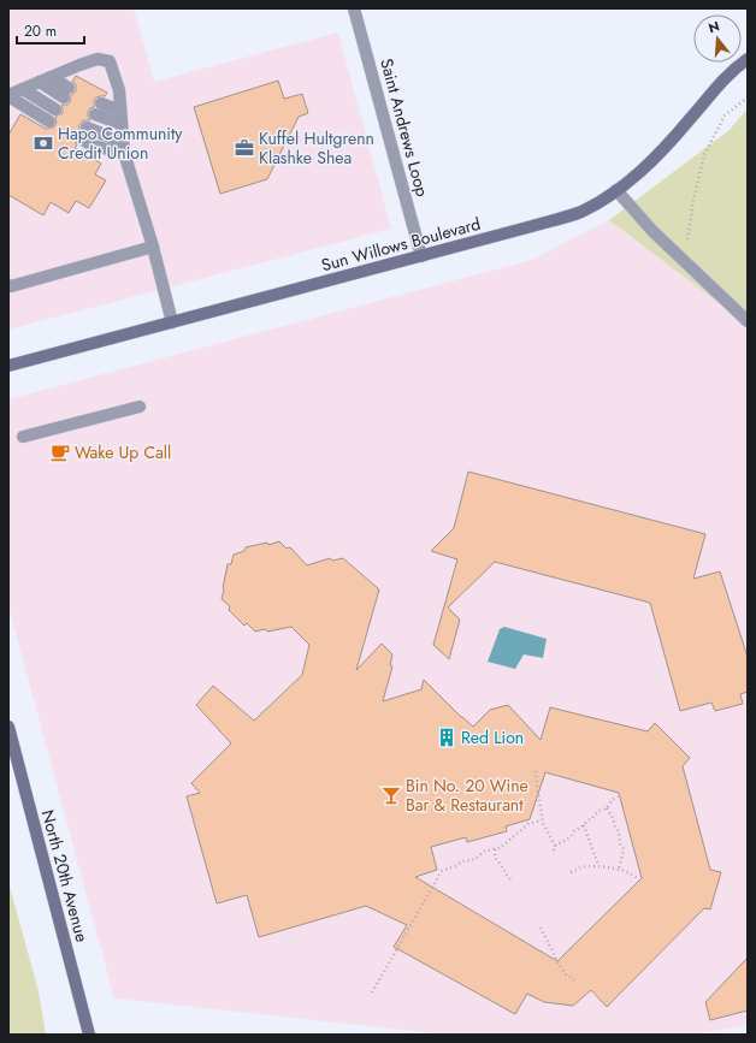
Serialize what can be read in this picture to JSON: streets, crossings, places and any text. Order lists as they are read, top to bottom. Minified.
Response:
{"streets":{"street":["Saint Andrews Loop","Sun Willows Boulevard","North 20th Avenue"]},"crossings":[["Saint Andrews Loop","Sun Willows Boulevard"]],"places":{"bank":["Hapo Community Credit Union"],"office":["Kuffel Hultgrenn Klashke Shea"],"cafe":["Wake Up Call"],"building":["Red Lion"],"bar":["Bin No. 20 Wine Bar & Restaurant"]},"scale_bar":"20 m","north":"top"}
